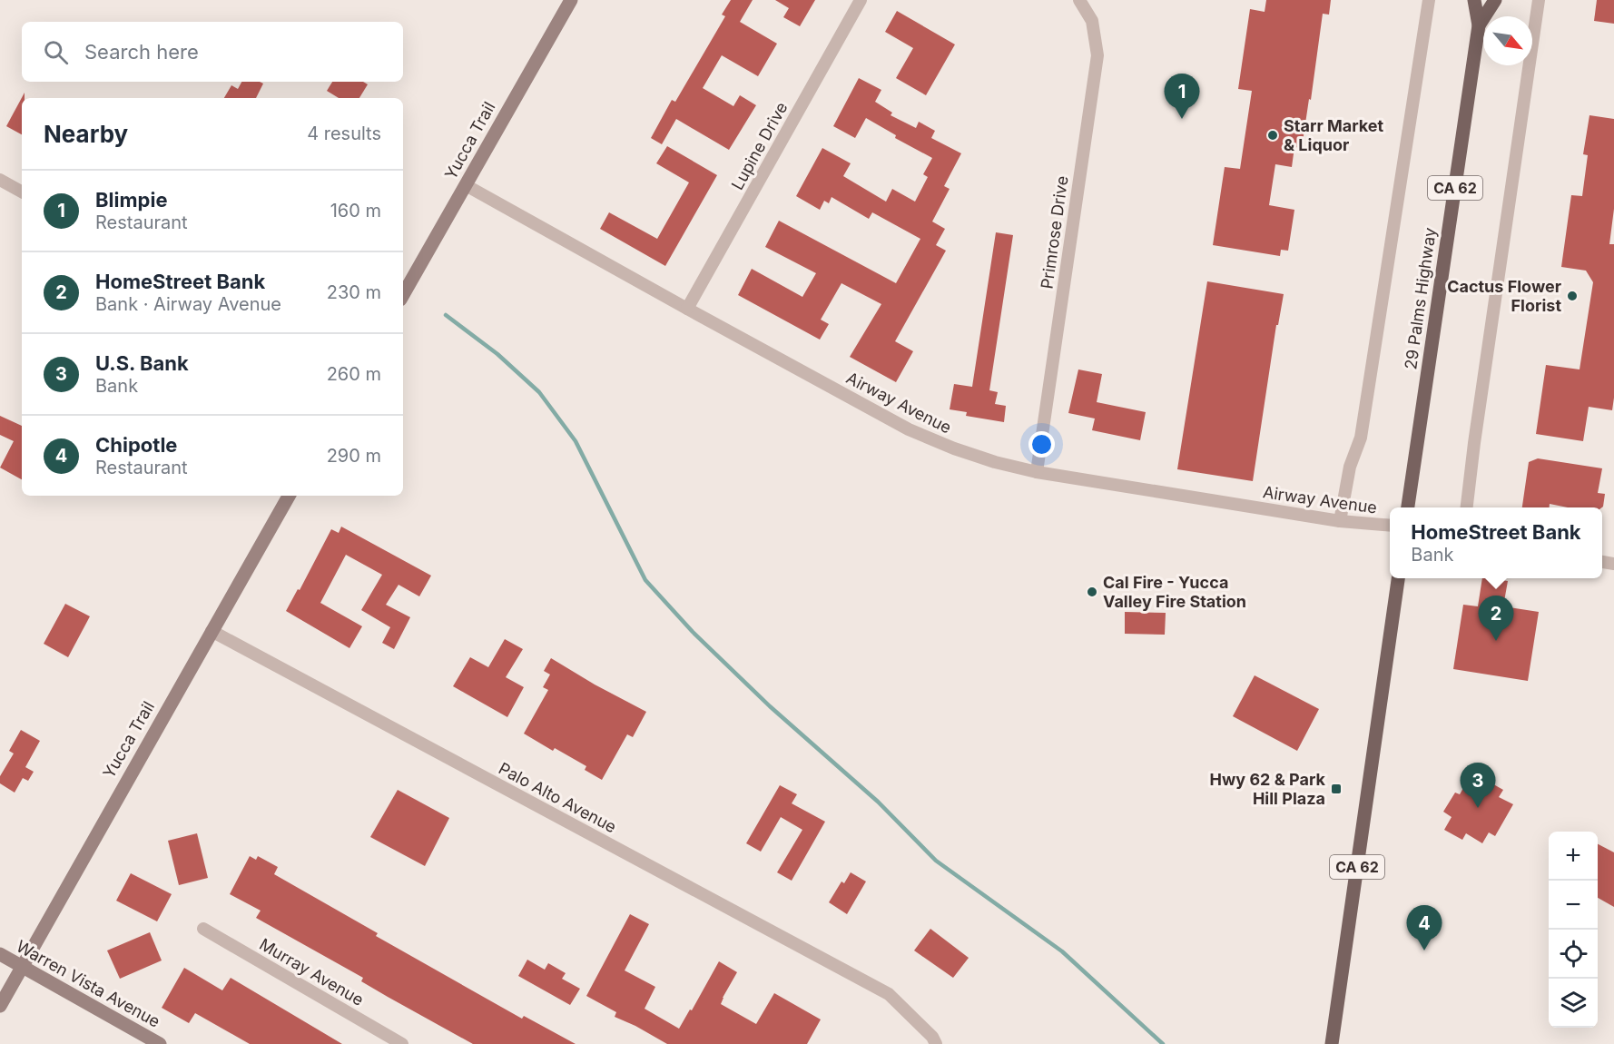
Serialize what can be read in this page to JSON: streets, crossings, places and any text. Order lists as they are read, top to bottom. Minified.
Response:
{"streets":{"main road":["Yucca Trail","CA 62","29 Palms Highway","Warren Vista Avenue"],"street":["Lupine Drive","Primrose Drive","Airway Avenue","Palo Alto Avenue","Murray Avenue"]},"crossings":[["Yucca Trail","Airway Avenue"],["Yucca Trail","Palo Alto Avenue"],["Yucca Trail","Warren Vista Avenue"],["Lupine Drive","Airway Avenue"],["Primrose Drive","Airway Avenue"]],"places":{"other":["Starr Market & Liquor","Cactus Flower Florist","Cal Fire - Yucca Valley Fire Station"],"transit":["Hwy 62 & Park Hill Plaza"]},"north":"bottom right","page":{"search":"Search here","pins":["1","2","3","4"],"heading":["Nearby","4 results"],"list":[{"mark":"1","name":"Blimpie","note":"Restaurant","value":"160 m"},{"mark":"2","name":"HomeStreet Bank","note":"Bank · Airway Avenue","value":"230 m"},{"mark":"3","name":"U.S. Bank","note":"Bank","value":"260 m"},{"mark":"4","name":"Chipotle","note":"Restaurant","value":"290 m"}],"popup":["HomeStreet Bank","Bank"],"map_buttons":["+","−"]}}
